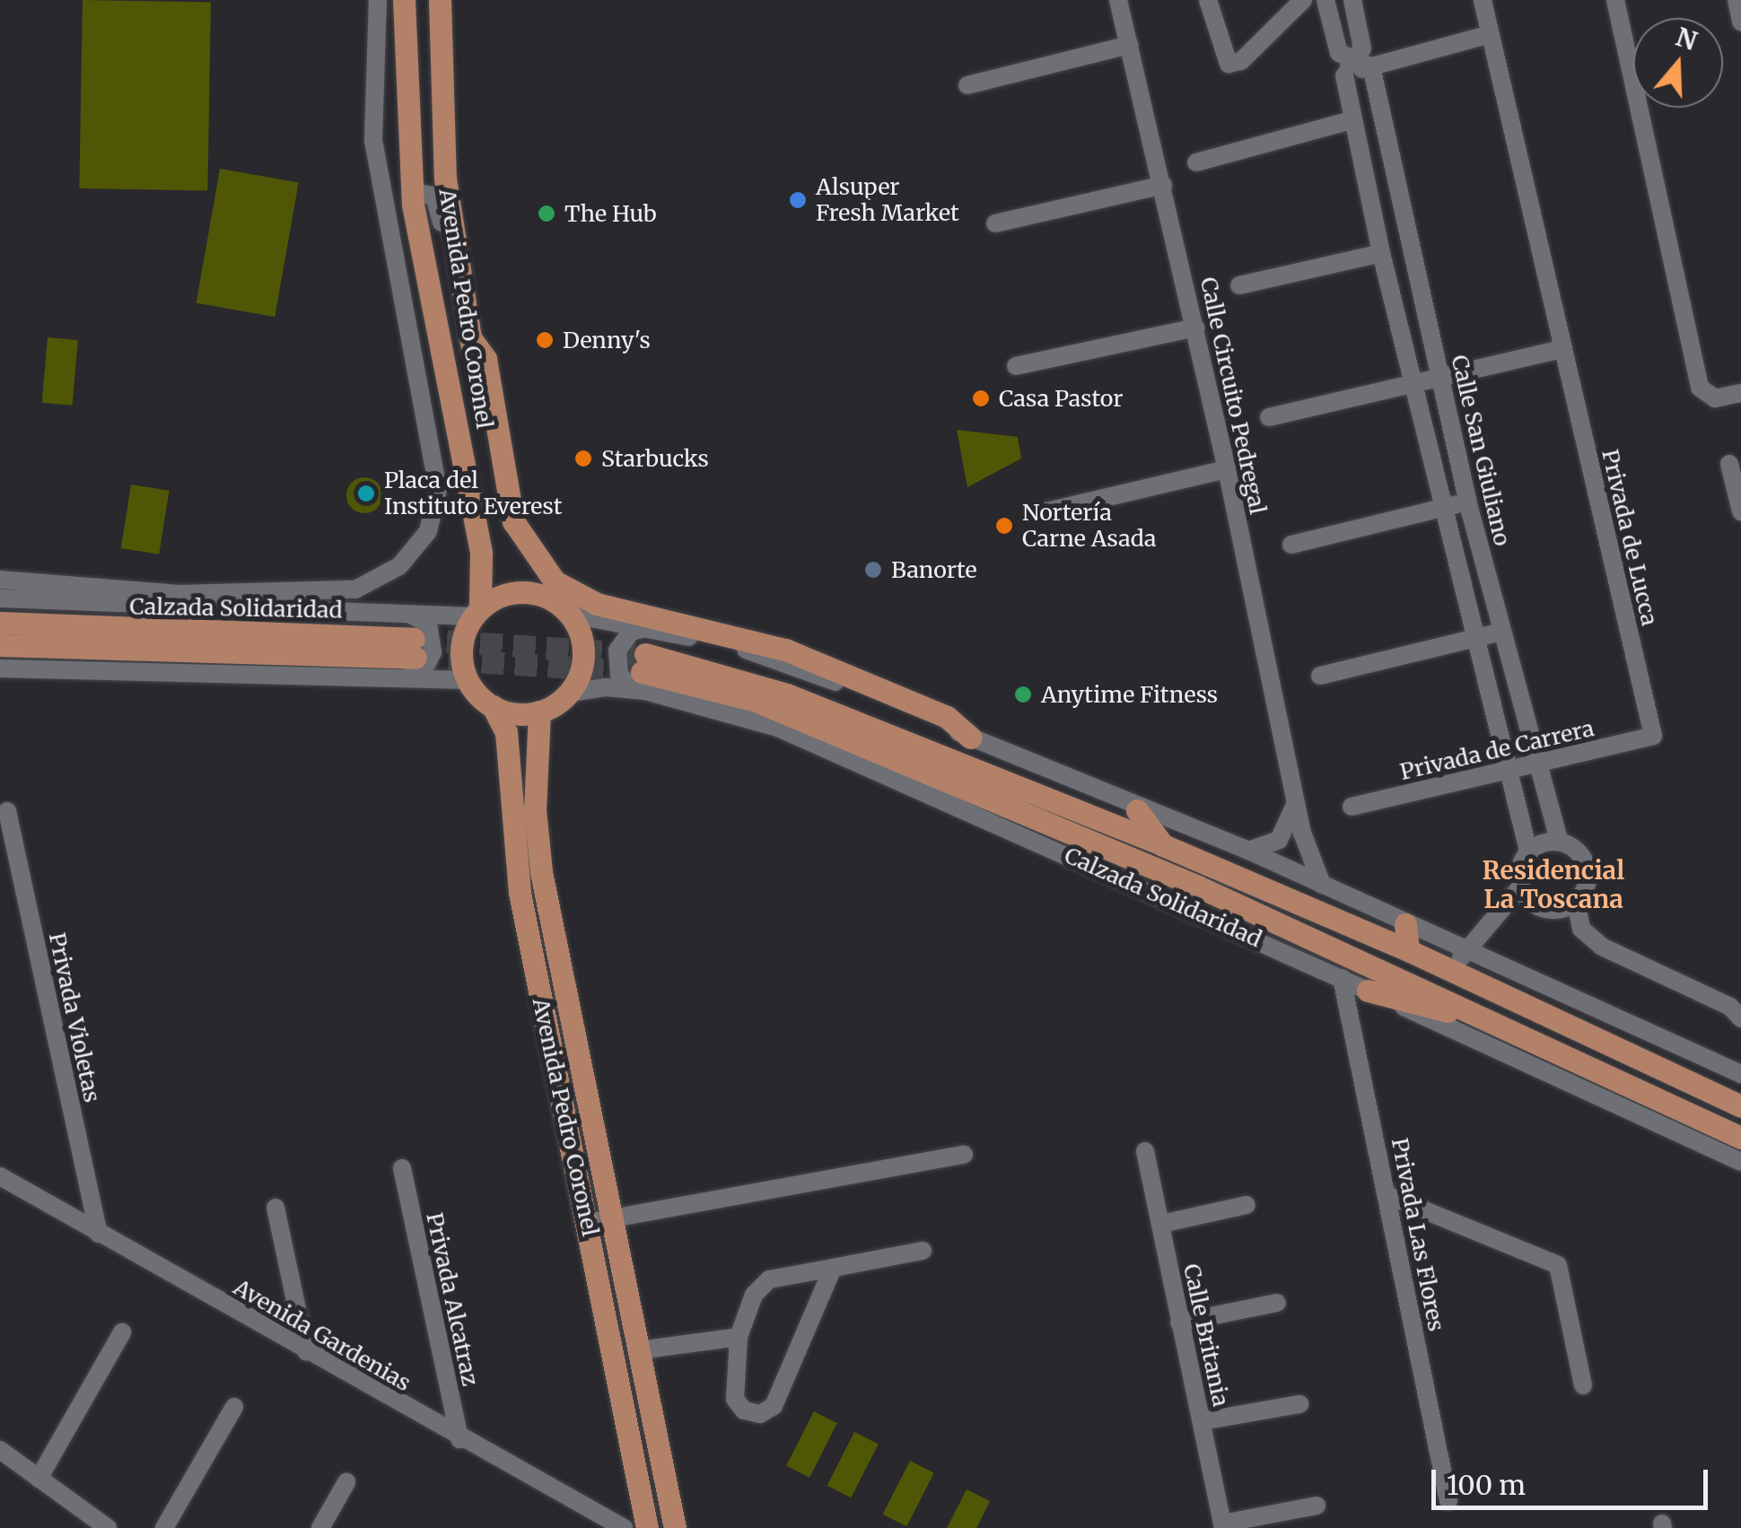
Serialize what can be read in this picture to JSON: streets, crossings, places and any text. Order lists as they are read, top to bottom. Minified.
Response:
{"streets":{"main road":["Avenida Pedro Coronel","Calzada Solidaridad"],"street":["Calle Circuito Pedregal","Calle San Giuliano","Privada de Lucca","Privada de Carrera","Privada Violetas","Privada Las Flores","Privada Alcatraz","Avenida Gardenias","Calle Britania"]},"crossings":[["Avenida Pedro Coronel","Calzada Solidaridad"],["Calle San Giuliano","Privada de Carrera"],["Privada de Lucca","Privada de Carrera"],["Calzada Solidaridad","Privada Las Flores"],["Privada Violetas","Avenida Gardenias"],["Privada Alcatraz","Avenida Gardenias"]],"districts":["Residencial La Toscana"],"places":["Alsuper Fresh Market","The Hub","Denny's","Casa Pastor","Starbucks","Placa del Instituto Everest","Nortería Carne Asada","Banorte","Anytime Fitness"],"scale_bar":"100 m","north":"top"}
